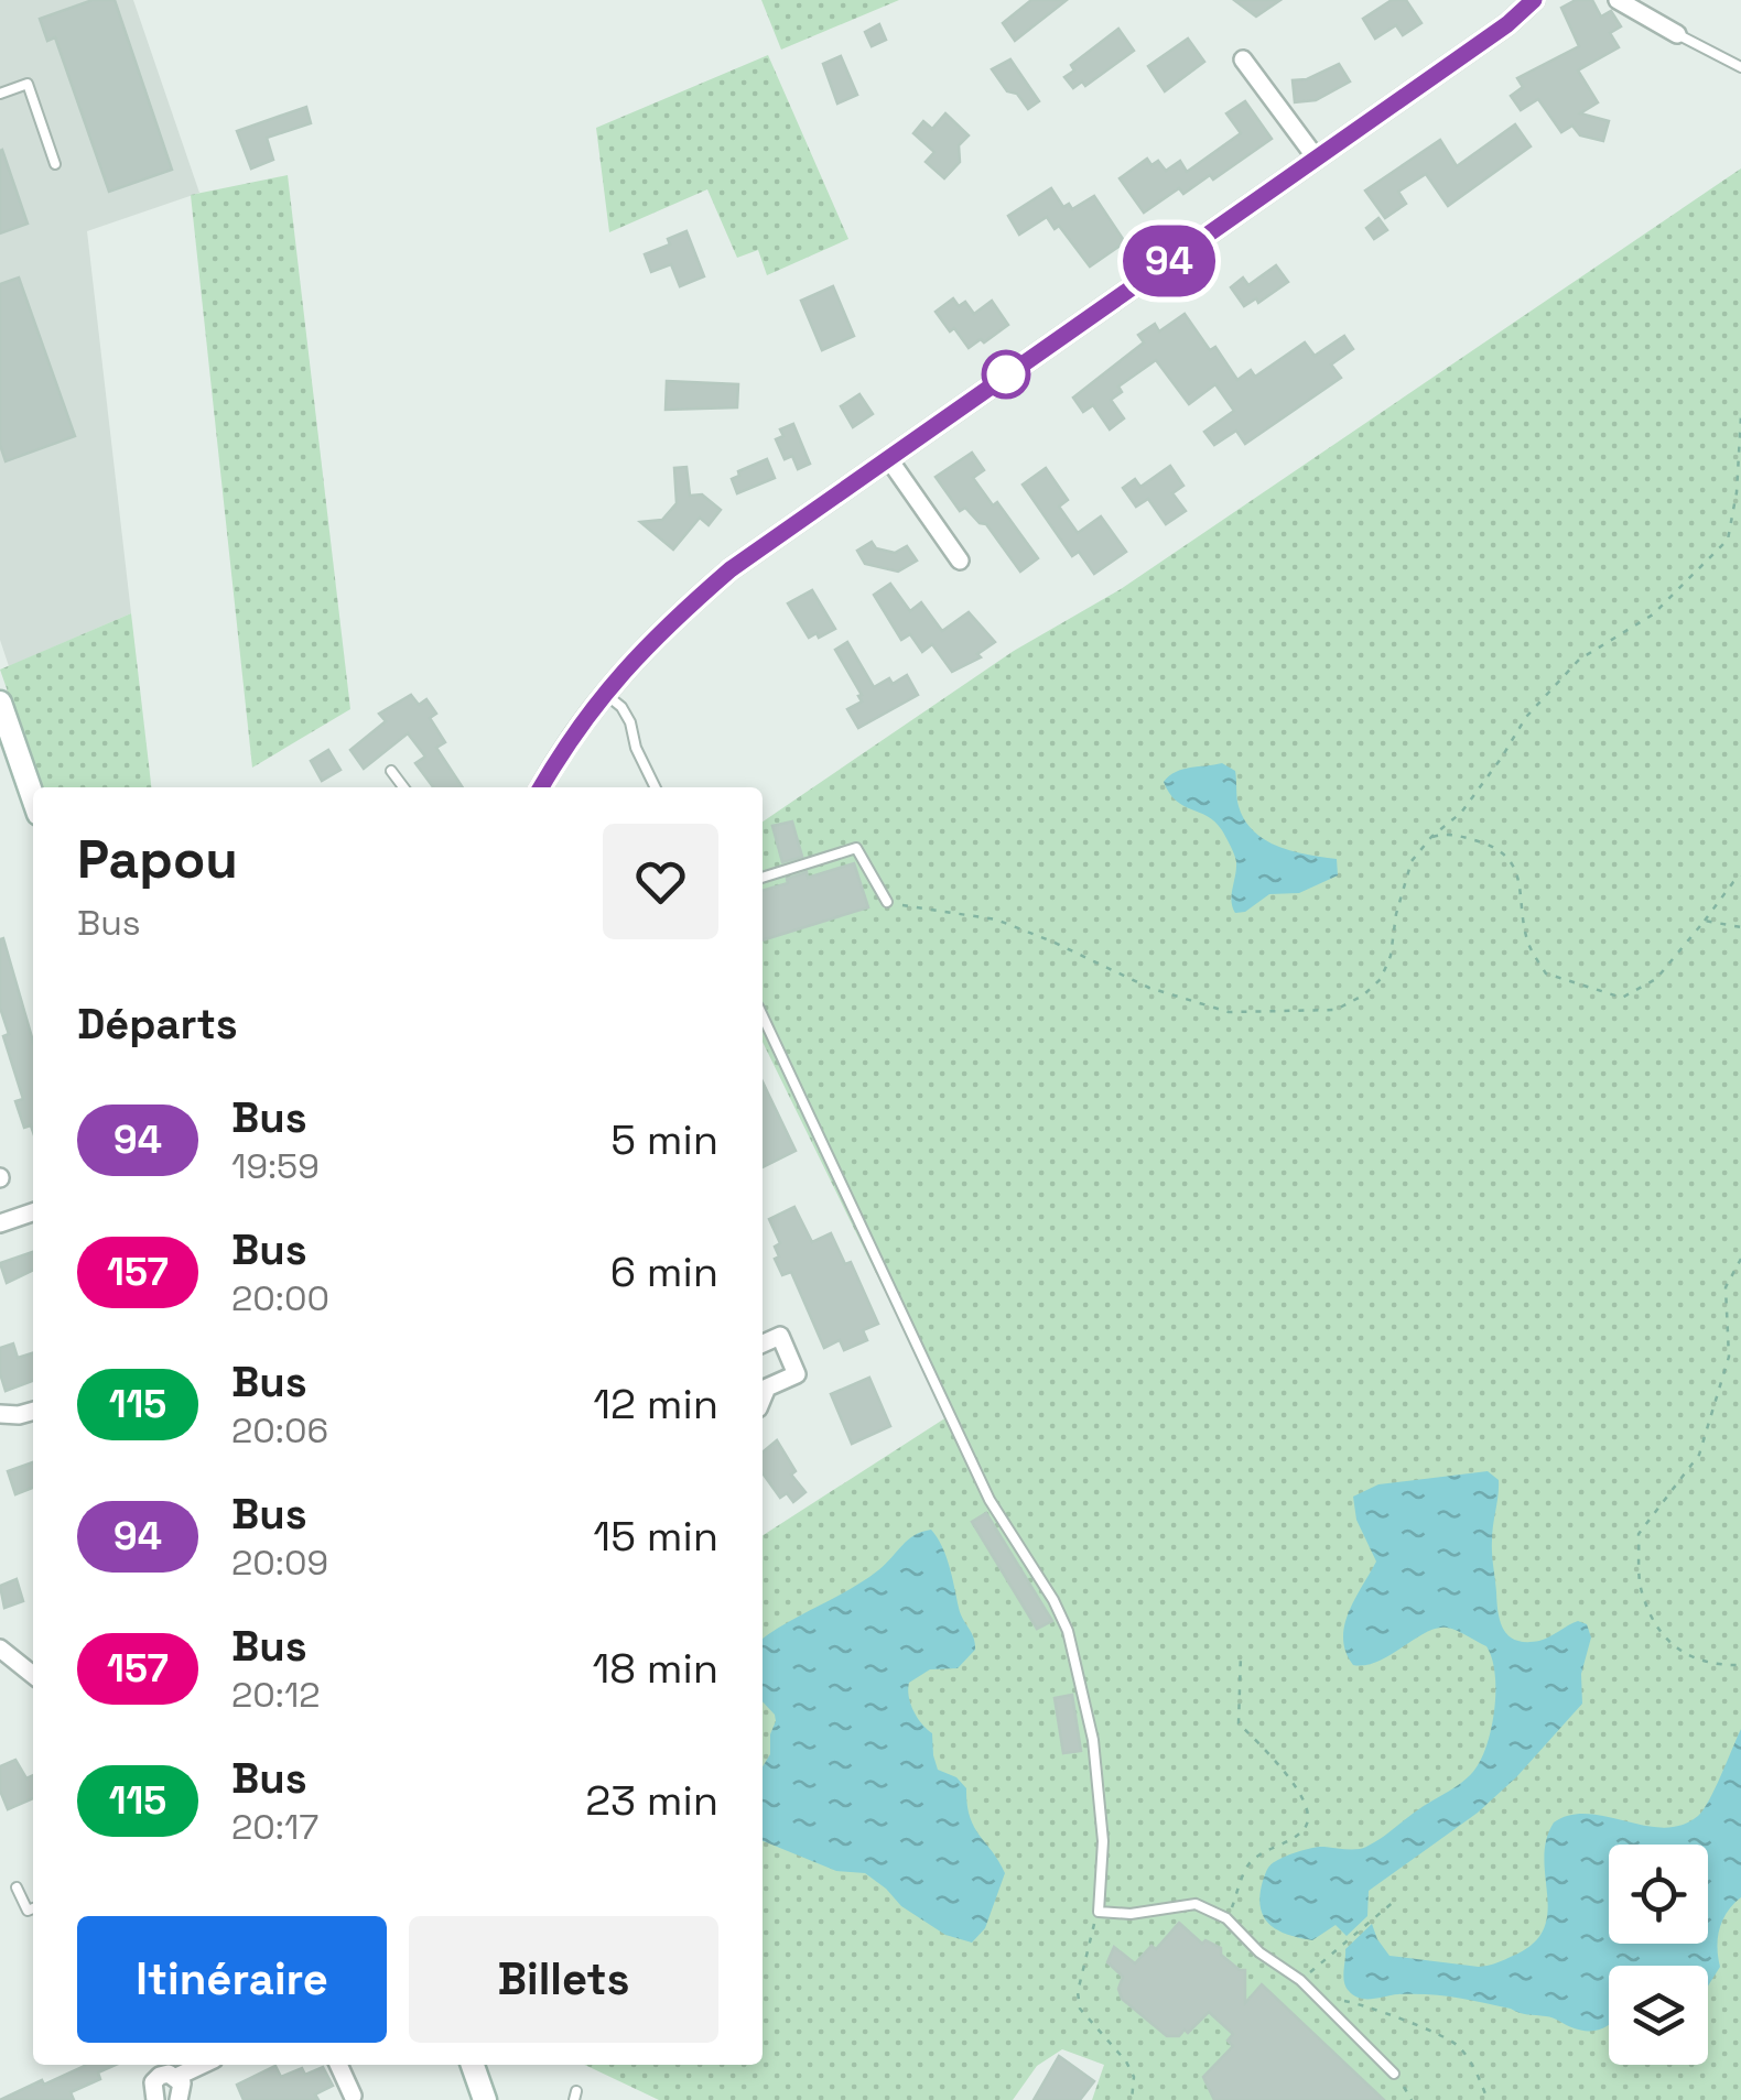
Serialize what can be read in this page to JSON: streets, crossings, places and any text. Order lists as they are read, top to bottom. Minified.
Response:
{"lines":["bus line 94"],"page":{"on_map":"94","heading":[["Papou","Bus"],"Départs"],"list":[{"mark":"94","name":"Bus","note":"19:59","value":"5 min"},{"mark":"157","name":"Bus","note":"20:00","value":"6 min"},{"mark":"115","name":"Bus","note":"20:06","value":"12 min"},{"mark":"94","name":"Bus","note":"20:09","value":"15 min"},{"mark":"157","name":"Bus","note":"20:12","value":"18 min"},{"mark":"115","name":"Bus","note":"20:17","value":"23 min"}],"buttons":["Itinéraire","Billets"]}}
